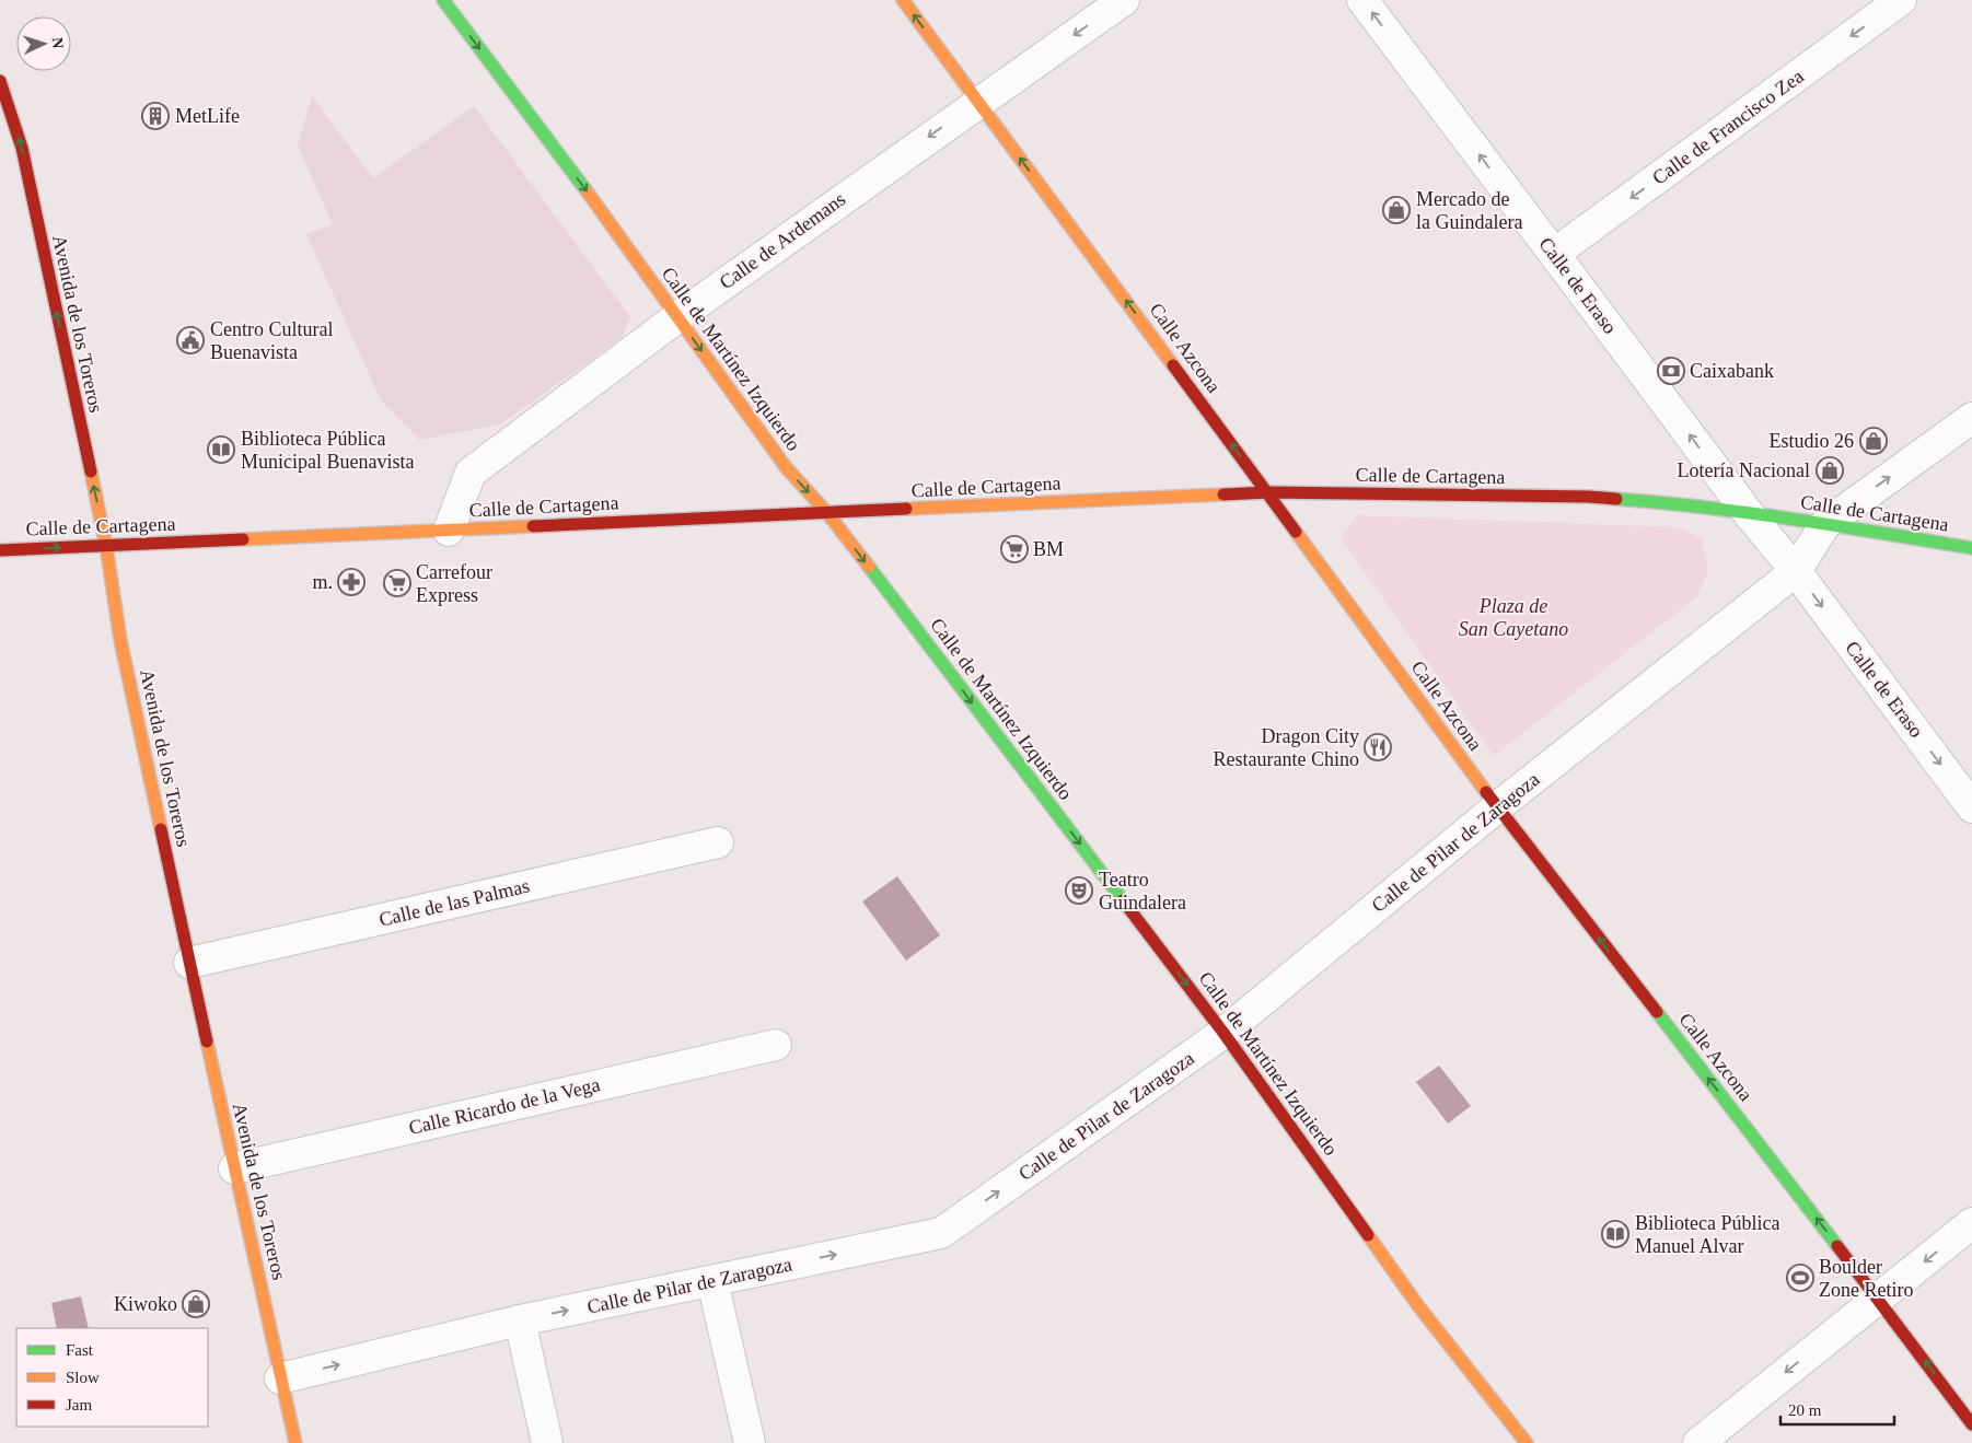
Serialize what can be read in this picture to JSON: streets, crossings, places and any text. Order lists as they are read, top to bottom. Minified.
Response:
{"streets":{"street":["Calle de Francisco Zea","Calle de Ardemans","Calle de Eraso","Avenida de los Toreros","Calle Azcona","Calle de Martínez Izquierdo","Calle de Cartagena","Calle de Pilar de Zaragoza","Calle de las Palmas","Calle Ricardo de la Vega"]},"crossings":[["Calle de Francisco Zea","Calle de Eraso"],["Calle de Ardemans","Calle Azcona"],["Calle de Ardemans","Calle de Martínez Izquierdo"],["Calle de Ardemans","Calle de Cartagena"],["Calle de Eraso","Calle de Cartagena"],["Calle de Eraso","Calle de Pilar de Zaragoza"],["Avenida de los Toreros","Calle de Cartagena"],["Avenida de los Toreros","Calle de Pilar de Zaragoza"],["Avenida de los Toreros","Calle de las Palmas"],["Avenida de los Toreros","Calle Ricardo de la Vega"],["Calle Azcona","Calle de Cartagena"],["Calle Azcona","Calle de Pilar de Zaragoza"],["Calle de Martínez Izquierdo","Calle de Cartagena"],["Calle de Martínez Izquierdo","Calle de Pilar de Zaragoza"]],"one_way":["Calle de Francisco Zea","Calle de Ardemans","Calle Azcona","Calle de Martínez Izquierdo","Calle de Pilar de Zaragoza"],"parks":["Plaza de San Cayetano"],"places":{"building":["MetLife"],"shop":["Mercado de la Guindalera","Estudio 26","Lotería Nacional","Kiwoko"],"public building":["Centro Cultural Buenavista"],"bank":["Caixabank"],"library":["Biblioteca Pública Municipal Buenavista","Biblioteca Pública Manuel Alvar"],"supermarket":["BM","Carrefour Express"],"pharmacy":["m."],"restaurant":["Dragon City Restaurante Chino"],"theatre":["Teatro Guindalera"],"sports":["Boulder Zone Retiro"]},"legend":["Fast","Slow","Jam"],"scale_bar":"20 m","north":"right"}
